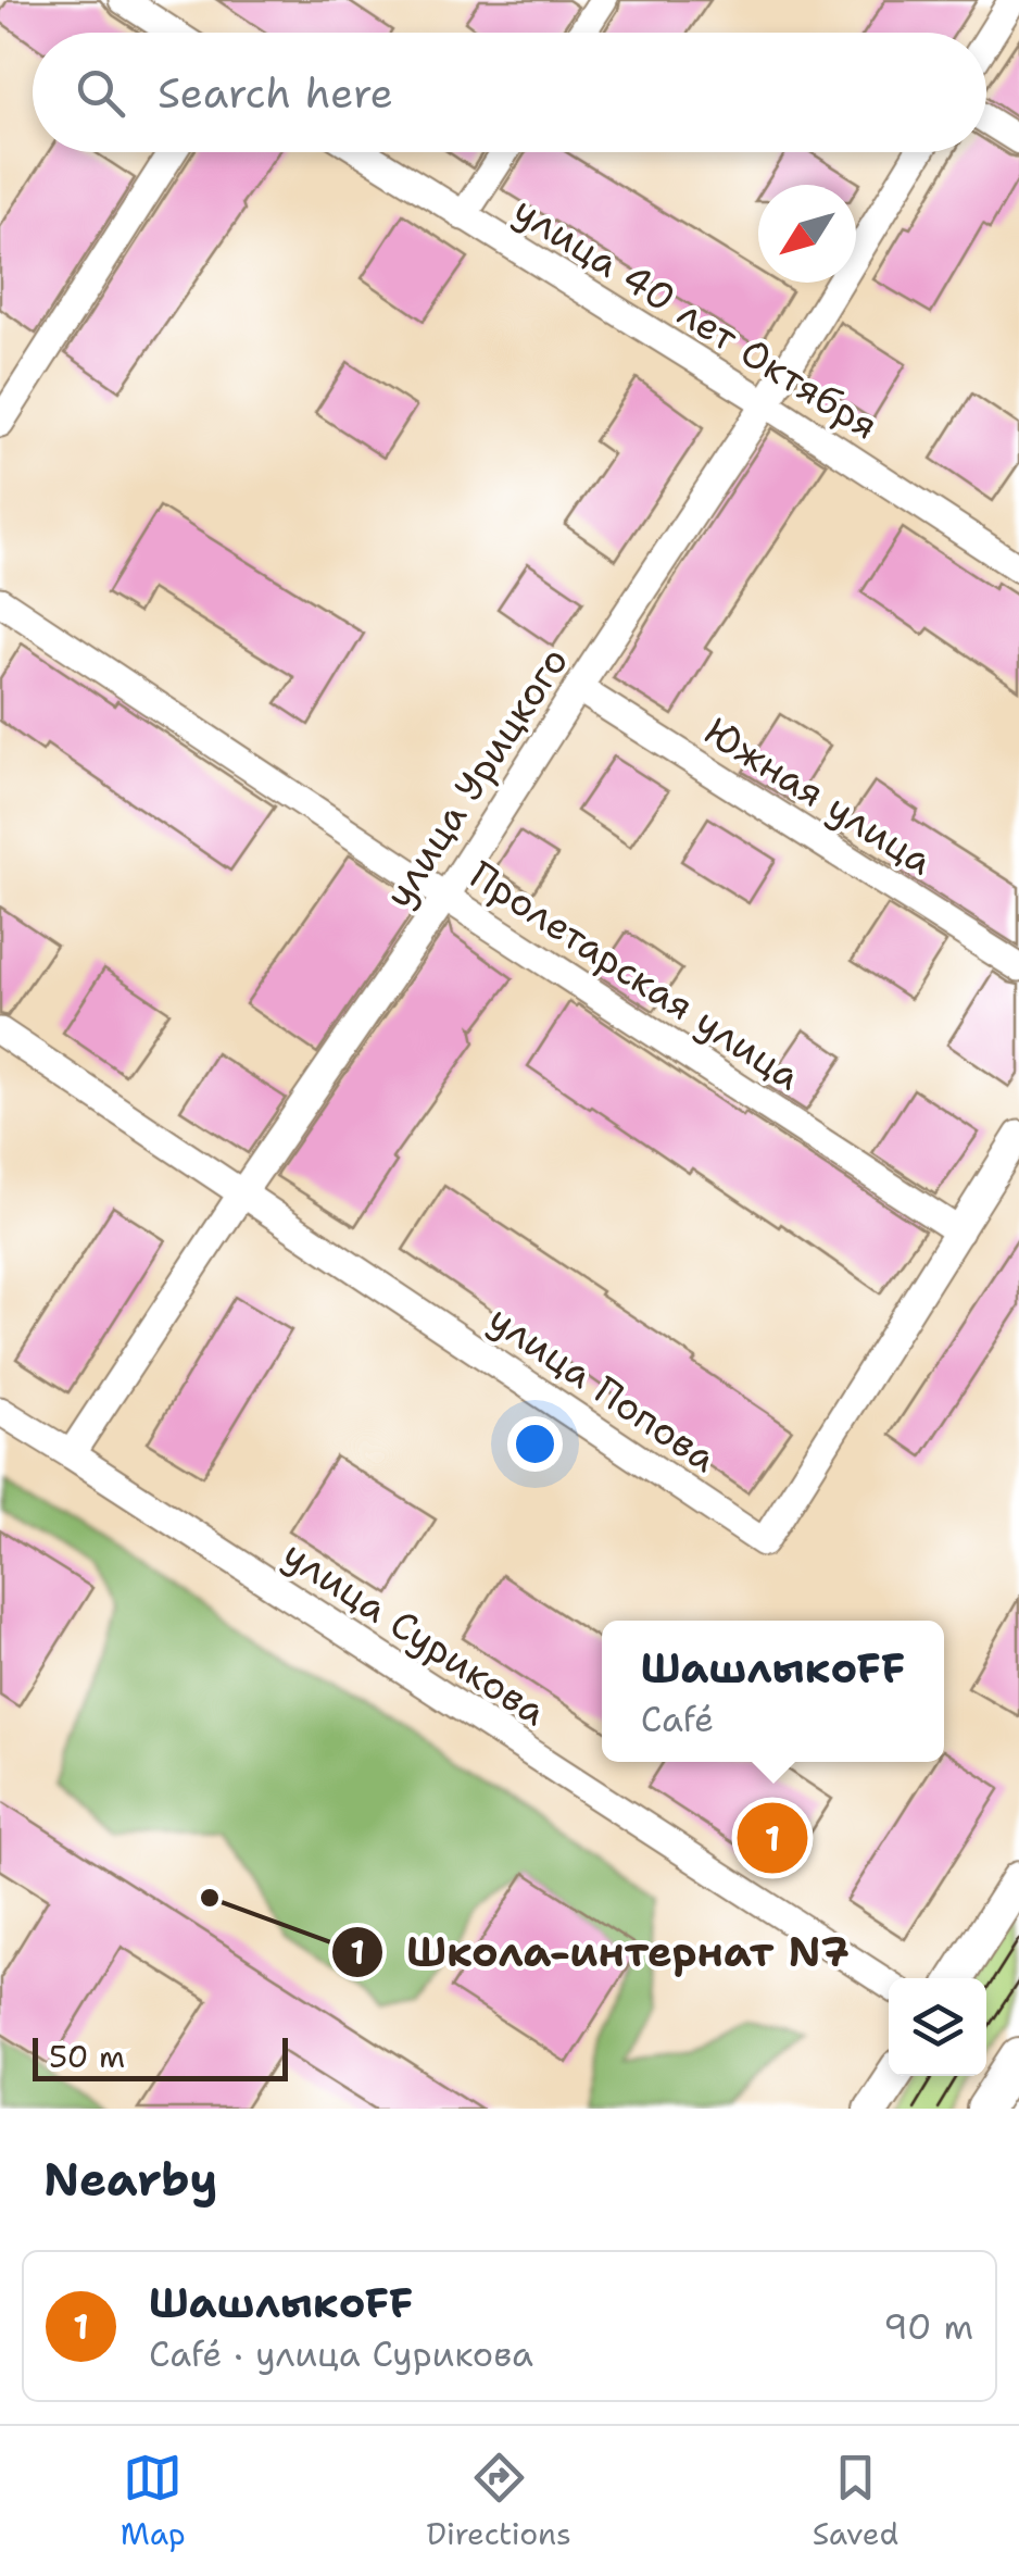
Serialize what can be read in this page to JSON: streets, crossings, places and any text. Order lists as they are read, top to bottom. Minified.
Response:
{"streets":{"street":["улица 40 лет Октября","улица Урицкого","Южная улица","Пролетарская улица","улица Попова","улица Сурикова"]},"crossings":[["улица 40 лет Октября","улица Урицкого"],["улица Урицкого","Южная улица"],["улица Урицкого","Пролетарская улица"],["улица Урицкого","улица Попова"],["улица Урицкого","улица Сурикова"],["Пролетарская улица","улица Попова"]],"places":["Школа-интернат N7"],"scale_bar":"50 m","north":"bottom left","page":{"search":"Search here","popup":["ШашлыкoFF","Café"],"pins":"1","scale":"50 m","heading":"Nearby","list":[{"mark":"1","name":"ШашлыкoFF","note":"Café · улица Сурикова","value":"90 m"}],"nav":["Map","Directions","Saved"]}}
